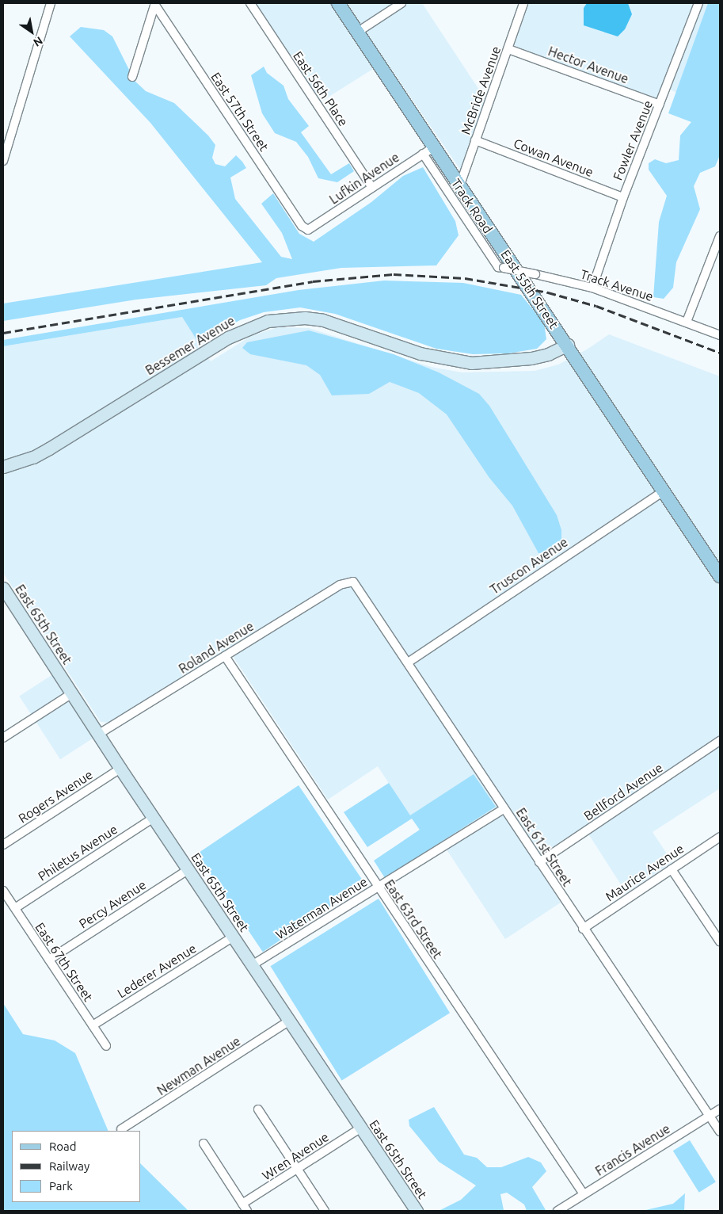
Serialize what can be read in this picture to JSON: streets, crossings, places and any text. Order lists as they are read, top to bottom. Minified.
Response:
{"streets":{"main road":["East 55th Street"],"street":["Hector Avenue","East 56th Place","McBride Avenue","East 57th Street","Fowler Avenue","Cowan Avenue","Lufkin Avenue","Track Road","Track Avenue","Bessemer Avenue","Truscon Avenue","East 65th Street","Roland Avenue","Bellford Avenue","Rogers Avenue","East 61st Street","Philetus Avenue","Maurice Avenue","Percy Avenue","Waterman Avenue","East 63rd Street","East 67th Street","Lederer Avenue","Newman Avenue","Francis Avenue","Wren Avenue"]},"crossings":[["Hector Avenue","McBride Avenue"],["Hector Avenue","Fowler Avenue"],["East 56th Place","Lufkin Avenue"],["McBride Avenue","Cowan Avenue"],["McBride Avenue","East 55th Street"],["East 57th Street","Lufkin Avenue"],["Fowler Avenue","Cowan Avenue"],["Fowler Avenue","Track Avenue"],["Lufkin Avenue","Track Road"],["Lufkin Avenue","East 55th Street"],["Track Road","Track Avenue"],["East 55th Street","Bessemer Avenue"],["East 55th Street","Truscon Avenue"],["Truscon Avenue","East 61st Street"],["East 65th Street","Roland Avenue"],["East 65th Street","Rogers Avenue"],["East 65th Street","Philetus Avenue"],["East 65th Street","Percy Avenue"],["East 65th Street","Waterman Avenue"],["East 65th Street","Lederer Avenue"],["East 65th Street","Newman Avenue"],["East 65th Street","Wren Avenue"],["Roland Avenue","East 61st Street"],["Roland Avenue","East 63rd Street"],["Bellford Avenue","East 61st Street"],["East 61st Street","Maurice Avenue"],["East 61st Street","Waterman Avenue"],["East 61st Street","Francis Avenue"],["Philetus Avenue","East 67th Street"],["Percy Avenue","East 67th Street"],["Waterman Avenue","East 63rd Street"],["East 63rd Street","Francis Avenue"],["East 67th Street","Lederer Avenue"]],"legend":["Road","Railway","Park"],"north":"bottom right"}
